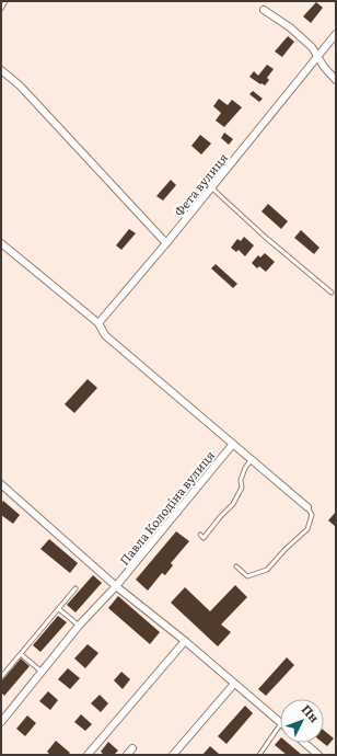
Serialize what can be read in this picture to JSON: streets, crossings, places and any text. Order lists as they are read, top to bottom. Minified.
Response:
{"streets":{"street":["Фета вулиця","Павла Колодіна вулиця"]},"north":"top right"}
